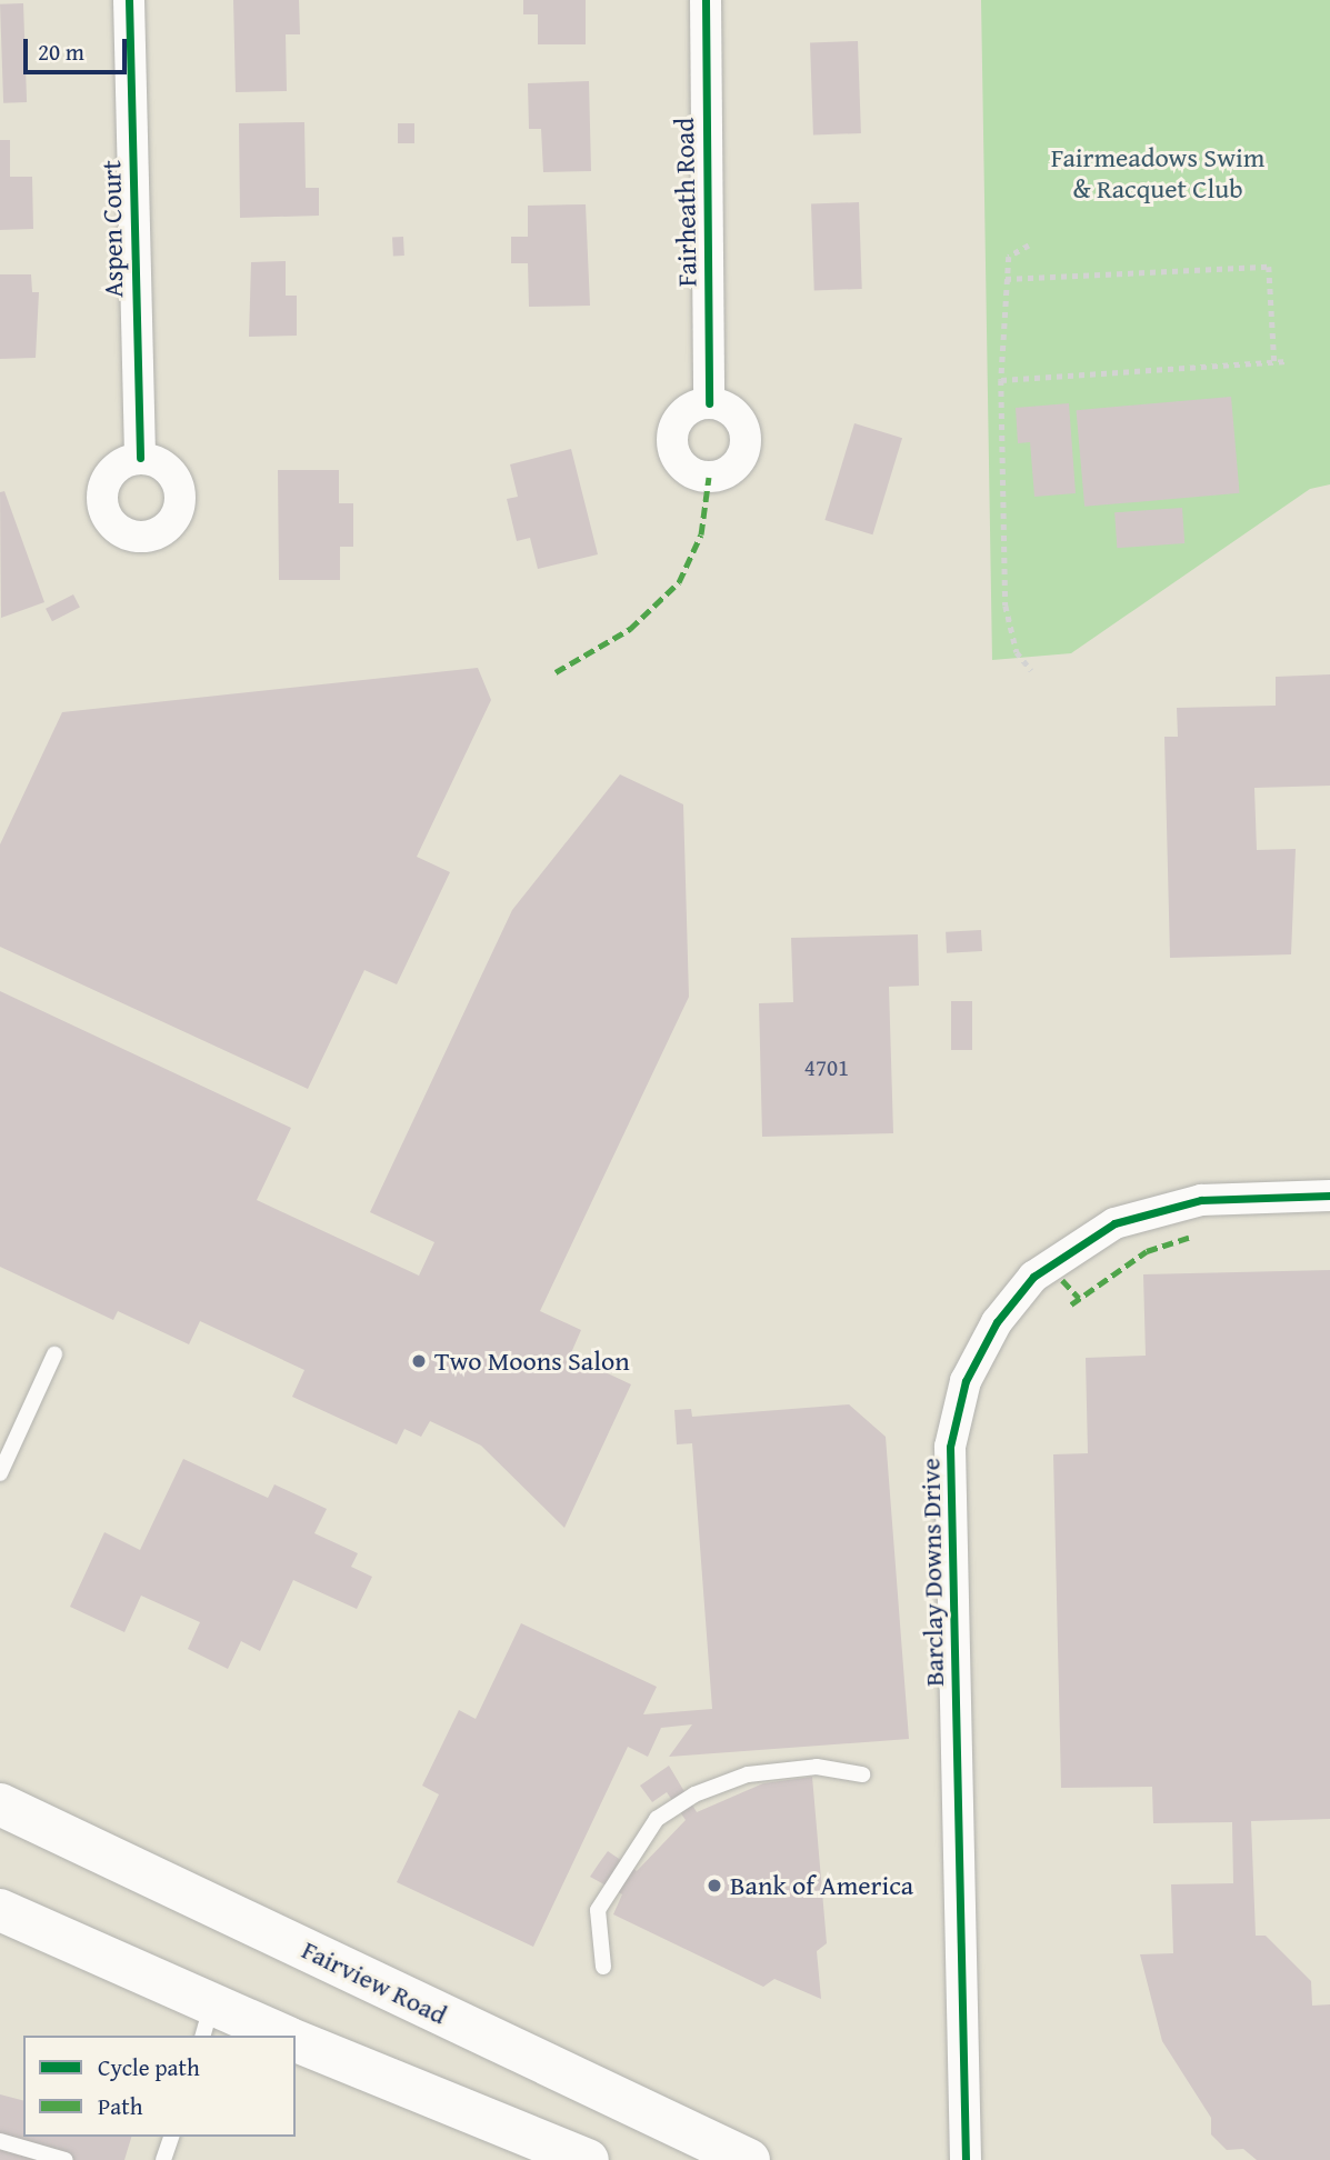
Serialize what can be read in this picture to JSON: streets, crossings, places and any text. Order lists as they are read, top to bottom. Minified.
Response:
{"streets":{"main road":["Fairview Road"],"street":["Fairheath Road","Aspen Court","Barclay Downs Drive"]},"parks":["Fairmeadows Swim & Racquet Club"],"places":["Two Moons Salon","Bank of America"],"house_numbers":["4701"],"legend":["Cycle path","Path"],"scale_bar":"20 m"}
